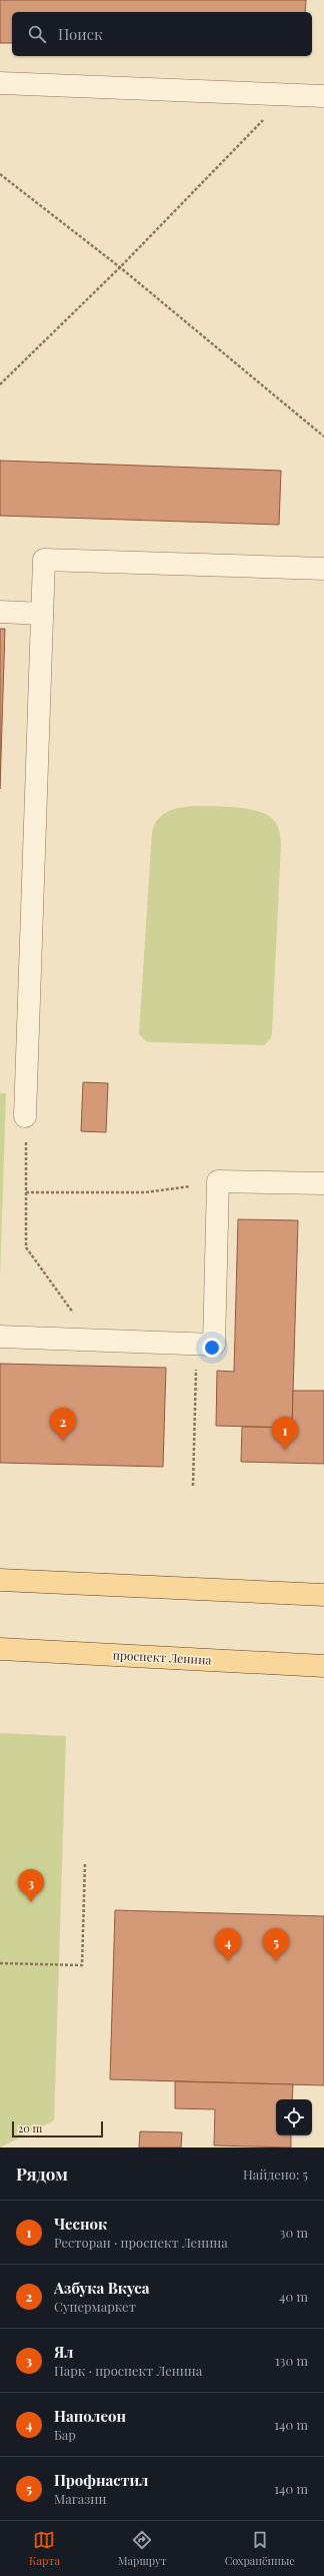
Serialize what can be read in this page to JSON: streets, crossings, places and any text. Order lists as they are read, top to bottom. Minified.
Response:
{"streets":{"main road":["проспект Ленина"]},"scale_bar":"20 m","page":{"search":"Поиск","pins":["2","1","3","4","5"],"scale":"20 m","heading":["Рядом","Найдено: 5"],"list":[{"mark":"1","name":"Чеснок","note":"Ресторан · проспект Ленина","value":"30 m"},{"mark":"2","name":"Азбука Вкуса","note":"Супермаркет","value":"40 m"},{"mark":"3","name":"Ял","note":"Парк · проспект Ленина","value":"130 m"},{"mark":"4","name":"Наполеон","note":"Бар","value":"140 m"},{"mark":"5","name":"Профнастил","note":"Магазин","value":"140 m"}],"nav":["Карта","Маршрут","Сохранённые"]}}
